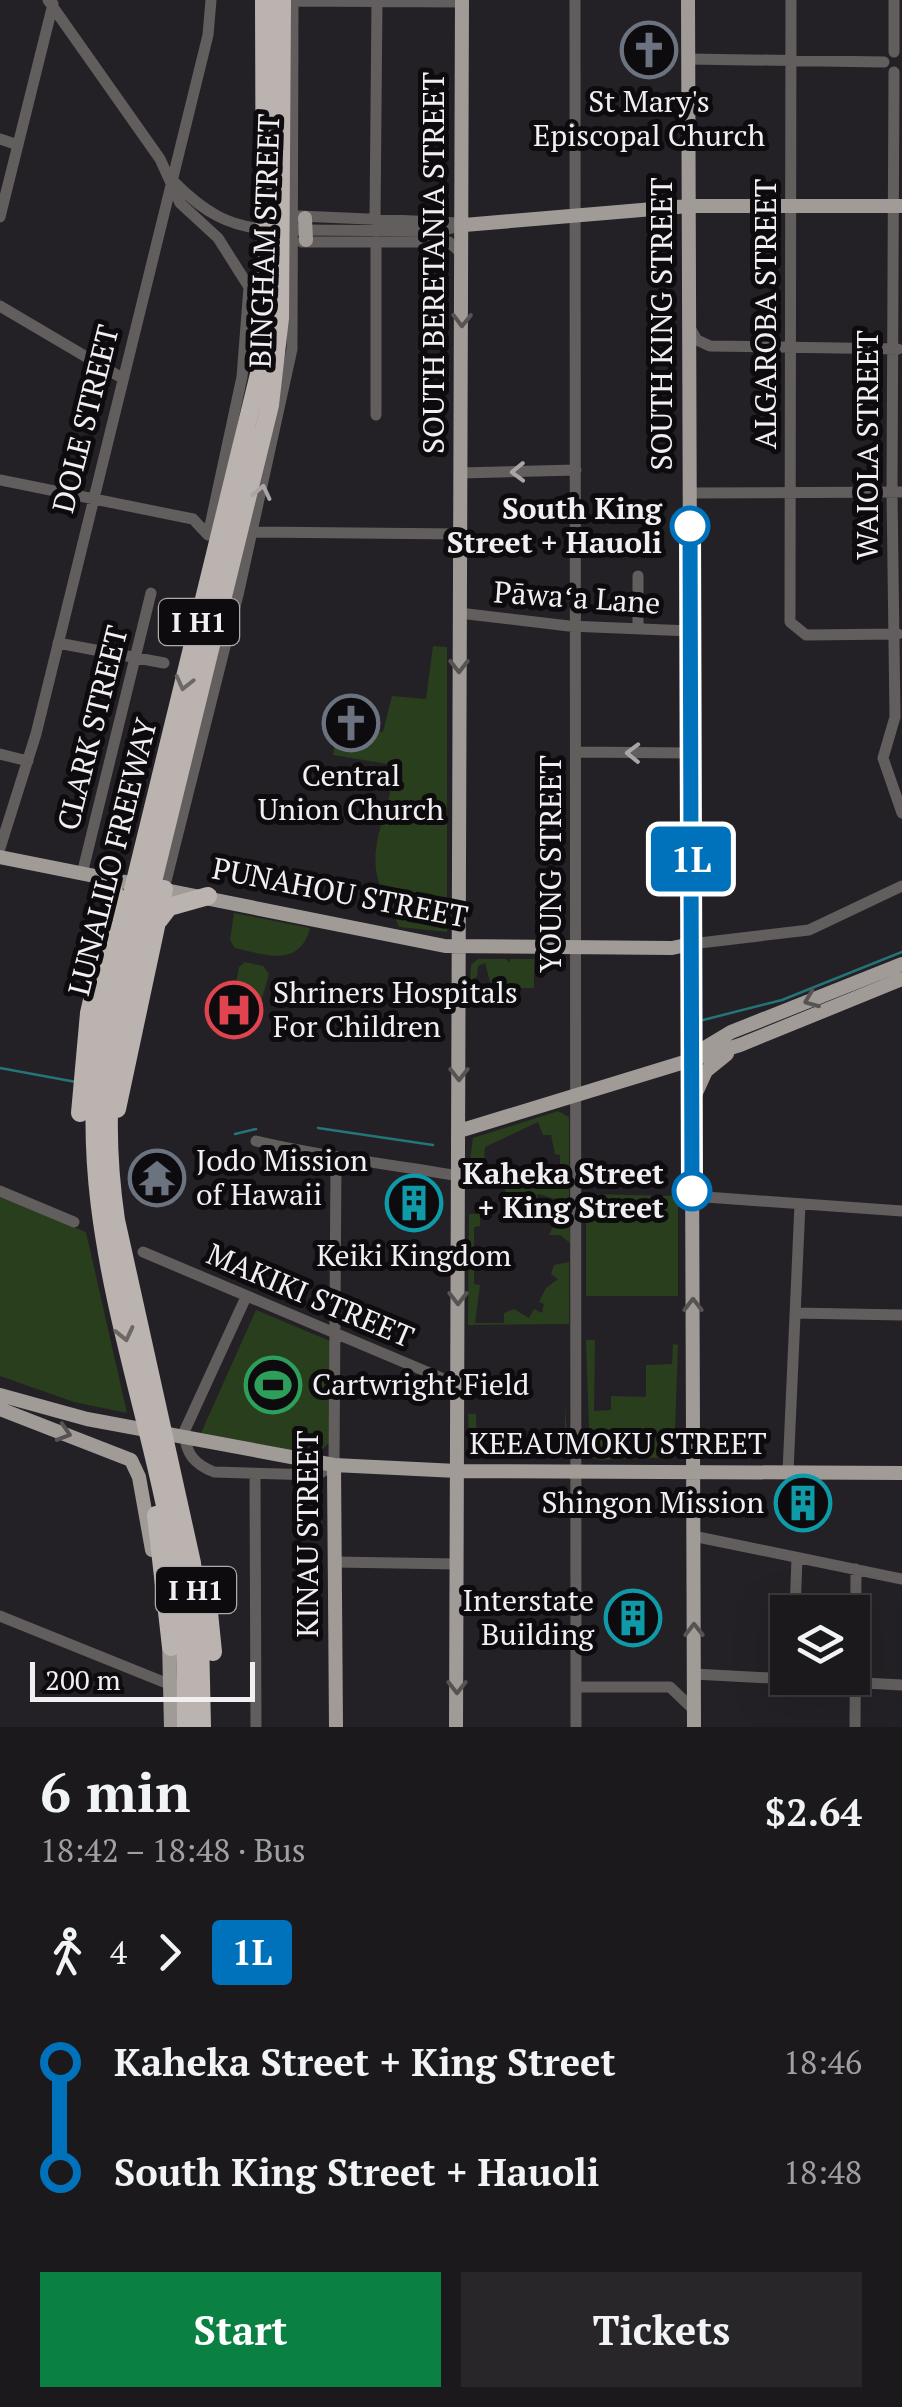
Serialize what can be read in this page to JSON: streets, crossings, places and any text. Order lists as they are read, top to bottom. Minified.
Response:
{"streets":{"highway":["I H1","LUNALILO FREEWAY"],"main road":["SOUTH BERETANIA STREET","SOUTH KING STREET","PUNAHOU STREET","KEEAUMOKU STREET","KINAU STREET"],"street":["BINGHAM STREET","ALGAROBA STREET","DOLE STREET","WAIOLA STREET","Pāwaʻa Lane","CLARK STREET","YOUNG STREET","MAKIKI STREET"]},"crossings":[["BINGHAM STREET","PUNAHOU STREET"],["SOUTH BERETANIA STREET","Pāwaʻa Lane"],["SOUTH BERETANIA STREET","PUNAHOU STREET"],["SOUTH BERETANIA STREET","MAKIKI STREET"],["SOUTH BERETANIA STREET","KEEAUMOKU STREET"],["ALGAROBA STREET","WAIOLA STREET"],["SOUTH KING STREET","Pāwaʻa Lane"],["SOUTH KING STREET","PUNAHOU STREET"],["SOUTH KING STREET","KEEAUMOKU STREET"],["Pāwaʻa Lane","YOUNG STREET"],["CLARK STREET","PUNAHOU STREET"],["YOUNG STREET","PUNAHOU STREET"],["YOUNG STREET","KEEAUMOKU STREET"],["MAKIKI STREET","KEEAUMOKU STREET"],["MAKIKI STREET","KINAU STREET"],["KEEAUMOKU STREET","KINAU STREET"]],"one_way":["SOUTH BERETANIA STREET"],"places":{"church":["St Mary's Episcopal Church","Central Union Church"],"other":["South King Street + Hauoli","Kaheka Street + King Street"],"hospital":["Shriners Hospitals For Children"],"temple":["Jodo Mission of Hawaii"],"building":["Keiki Kingdom","Shingon Mission","Interstate Building"],"sports":["Cartwright Field"]},"lines":["bus line 1L"],"scale_bar":"200 m","page":{"on_map":"1L","scale":"200 m","heading":["6 min","18:42 – 18:48 · Bus","$2.64"],"legs":["4","1L"],"list":[{"name":"Kaheka Street + King Street","value":"18:46"},{"name":"South King Street + Hauoli","value":"18:48"}],"buttons":["Start","Tickets"]}}
